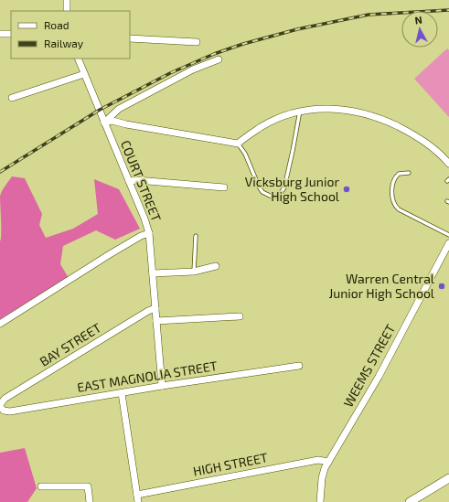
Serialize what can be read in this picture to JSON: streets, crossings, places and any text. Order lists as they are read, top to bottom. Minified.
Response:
{"streets":{"street":["COURT STREET","BAY STREET","WEEMS STREET","EAST MAGNOLIA STREET","HIGH STREET"]},"crossings":[["COURT STREET","BAY STREET"],["COURT STREET","EAST MAGNOLIA STREET"],["BAY STREET","EAST MAGNOLIA STREET"],["WEEMS STREET","HIGH STREET"]],"places":["Vicksburg Junior High School","Warren Central Junior High School"],"legend":["Road","Railway"],"north":"top"}
